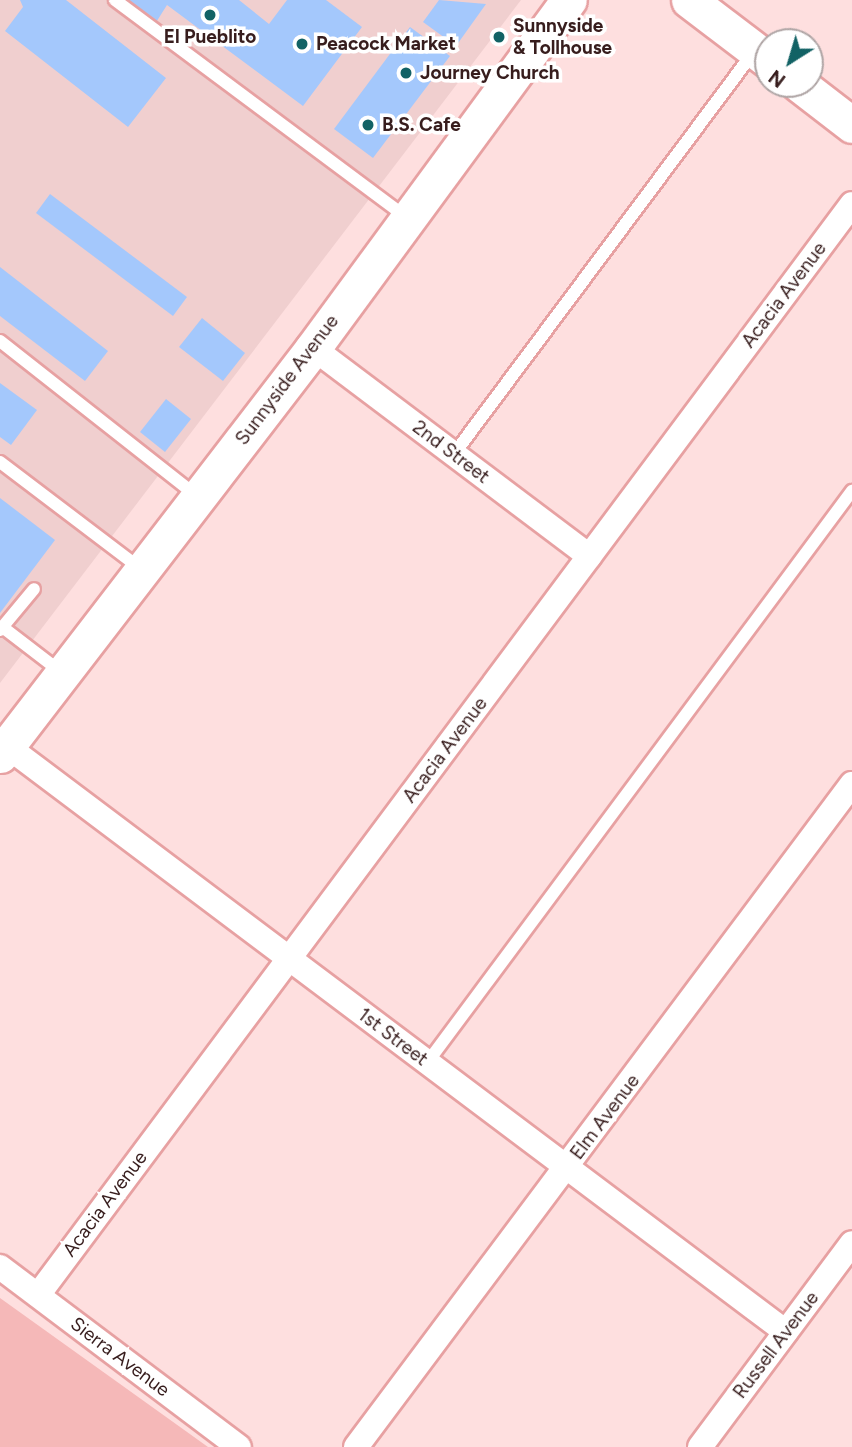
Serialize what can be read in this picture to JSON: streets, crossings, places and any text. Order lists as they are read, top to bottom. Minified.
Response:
{"streets":{"main road":["Sunnyside Avenue"],"street":["Acacia Avenue","2nd Street","1st Street","Elm Avenue","Russell Avenue","Sierra Avenue"]},"crossings":[["Acacia Avenue","2nd Street"],["Acacia Avenue","1st Street"],["Acacia Avenue","Sierra Avenue"],["Sunnyside Avenue","2nd Street"],["Sunnyside Avenue","1st Street"],["1st Street","Elm Avenue"],["1st Street","Russell Avenue"]],"places":["El Pueblito","Sunnyside & Tollhouse","Peacock Market","Journey Church","B.S. Cafe"],"north":"bottom left"}
